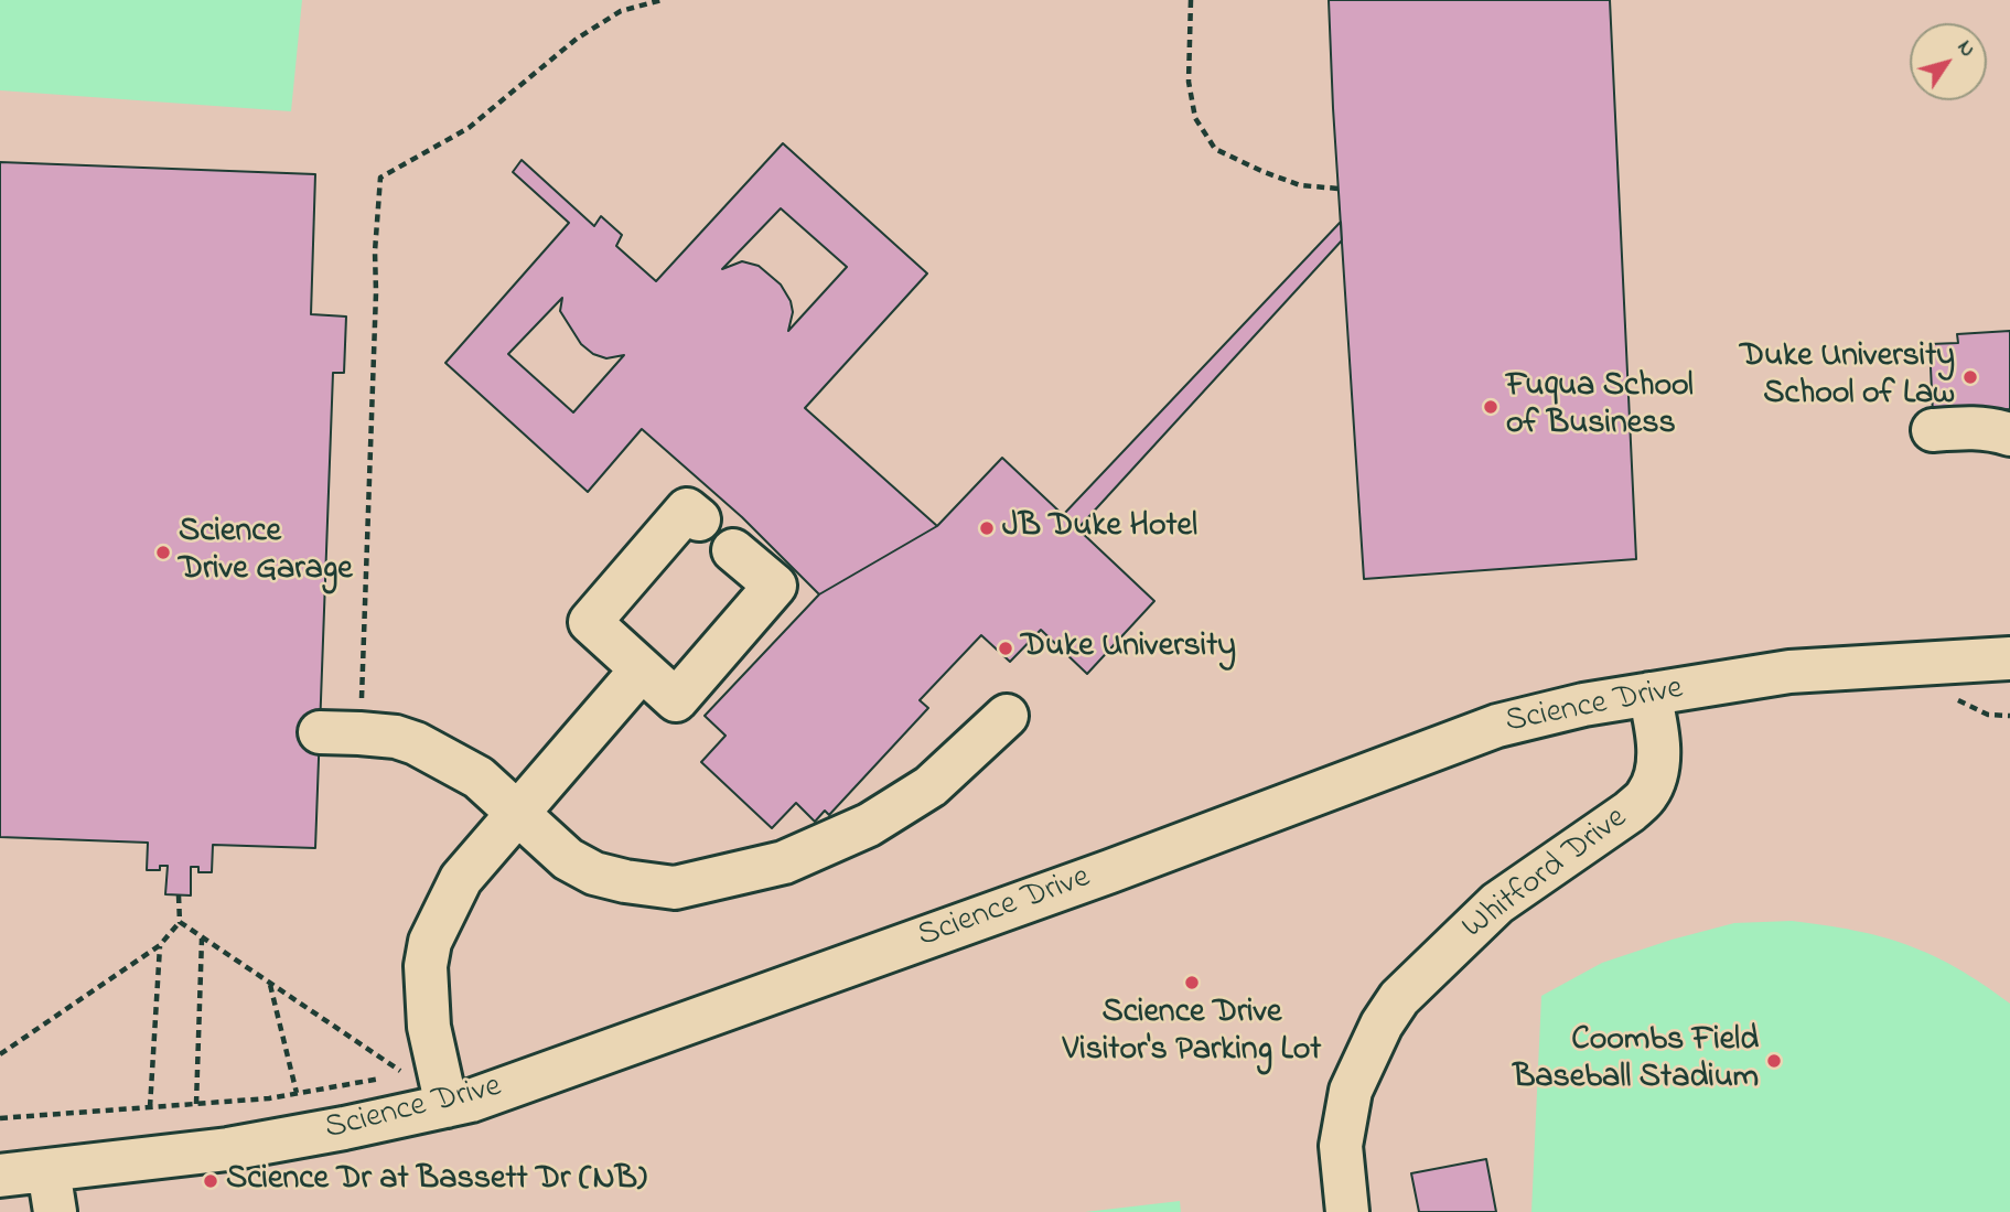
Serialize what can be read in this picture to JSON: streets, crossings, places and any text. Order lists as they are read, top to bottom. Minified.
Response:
{"streets":{"street":["Science Drive","Whitford Drive"]},"crossings":[["Science Drive","Whitford Drive"]],"places":["Duke University School of Law","Fuqua School of Business","JB Duke Hotel","Science Drive Garage","Duke University","Science Drive Visitor's Parking Lot","Coombs Field Baseball Stadium","Science Dr at Bassett Dr (NB)"],"north":"top right"}
